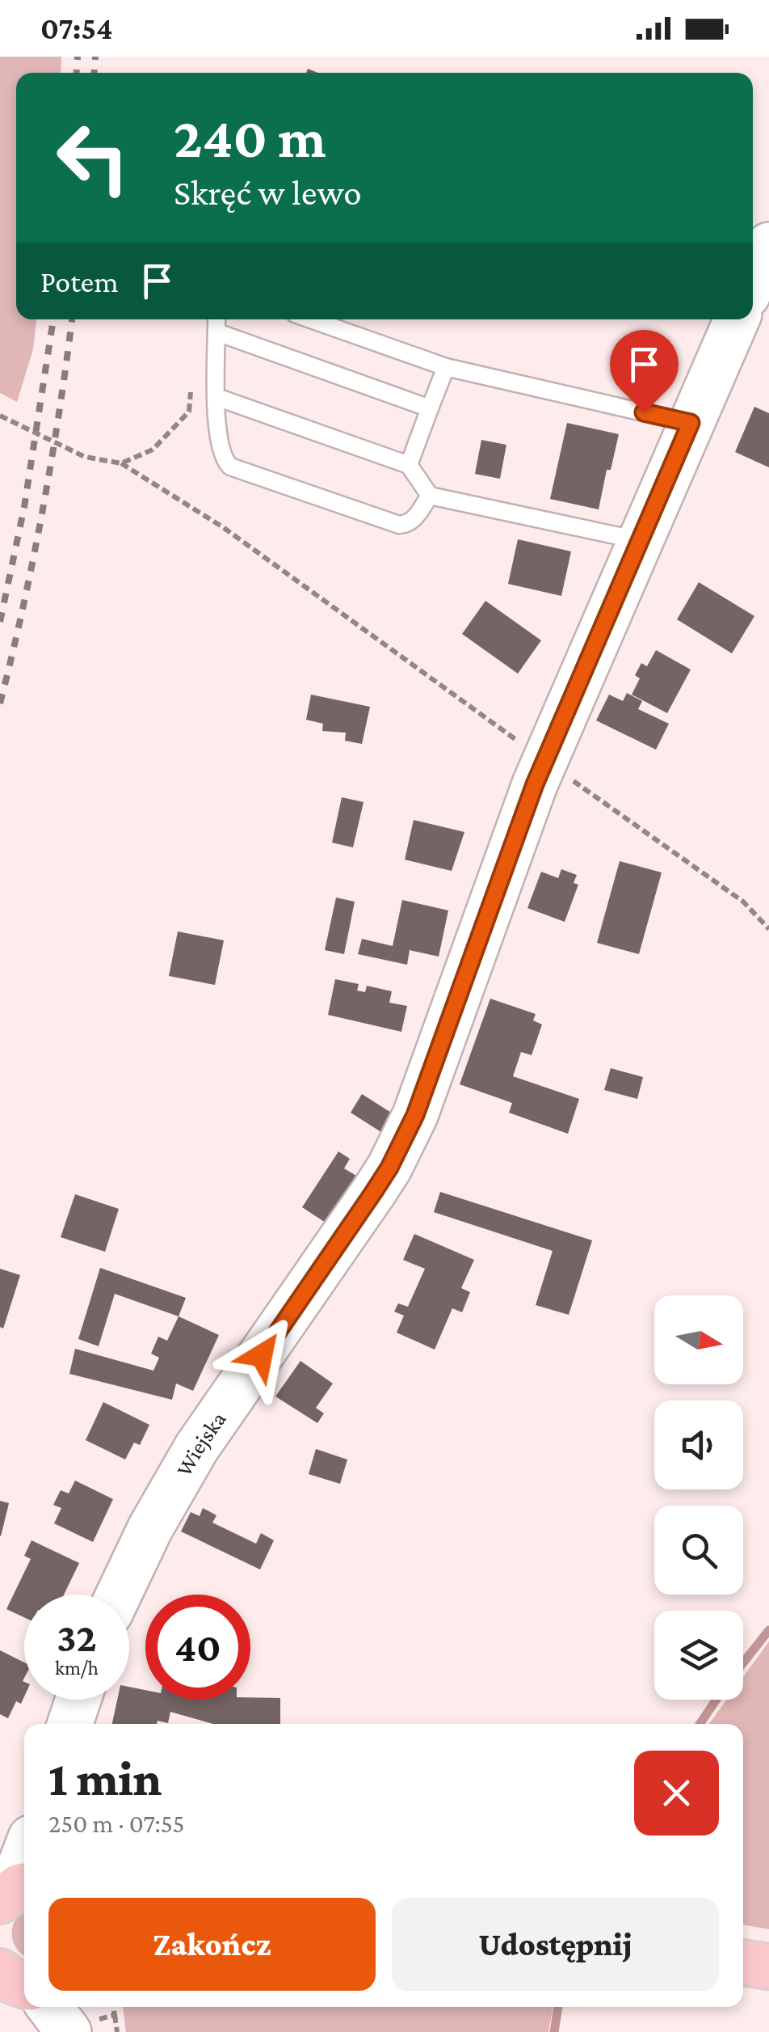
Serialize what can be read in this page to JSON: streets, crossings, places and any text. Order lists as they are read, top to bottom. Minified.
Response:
{"streets":{"street":["Wiejska"]},"north":"right","page":{"status":"07:54","turn":["240 m","Skręć w lewo"],"then":"Potem","speed":"32 km/h","limit":"40","heading":["1 min","250 m · 07:55"],"buttons":["Zakończ","Udostępnij"]}}
